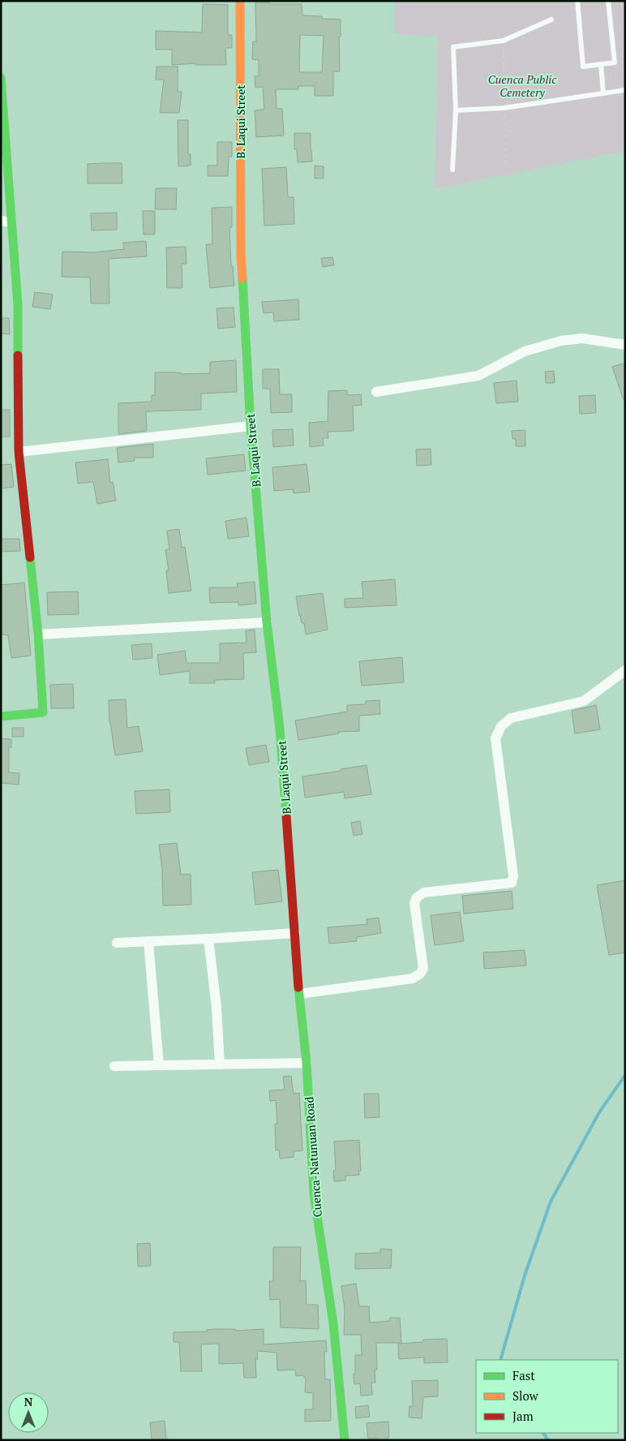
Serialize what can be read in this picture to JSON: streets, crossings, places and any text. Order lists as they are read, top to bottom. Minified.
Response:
{"streets":{"main road":["B. Laqui Street","Cuenca-Natunuan Road"]},"crossings":[["B. Laqui Street","Cuenca-Natunuan Road"]],"parks":["Cuenca Public Cemetery"],"legend":["Fast","Slow","Jam"],"north":"top"}
